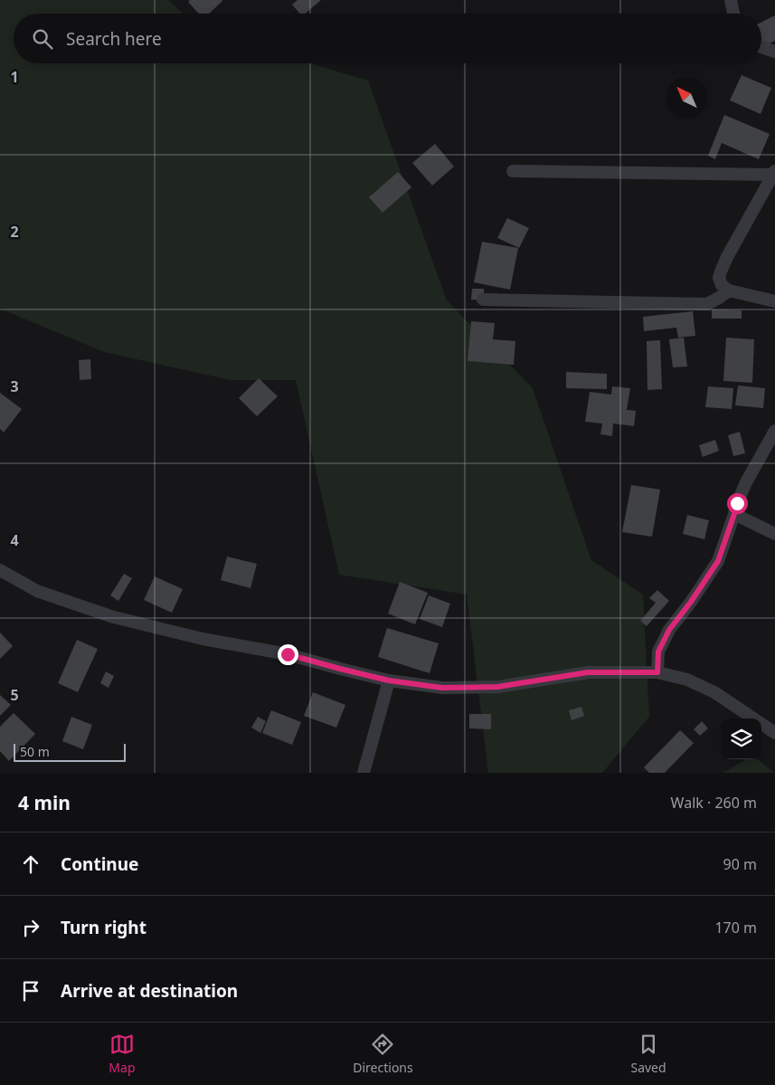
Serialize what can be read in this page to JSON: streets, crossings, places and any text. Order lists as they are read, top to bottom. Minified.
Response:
{"scale_bar":"50 m","north":"top left","page":{"search":"Search here","scale":"50 m","heading":["4 min","Walk · 260 m"],"list":[["Continue","90 m"],["Turn right","170 m"],"Arrive at destination"],"nav":["Map","Directions","Saved"]},"grid":{"rows":["1","2","3","4","5"]}}
